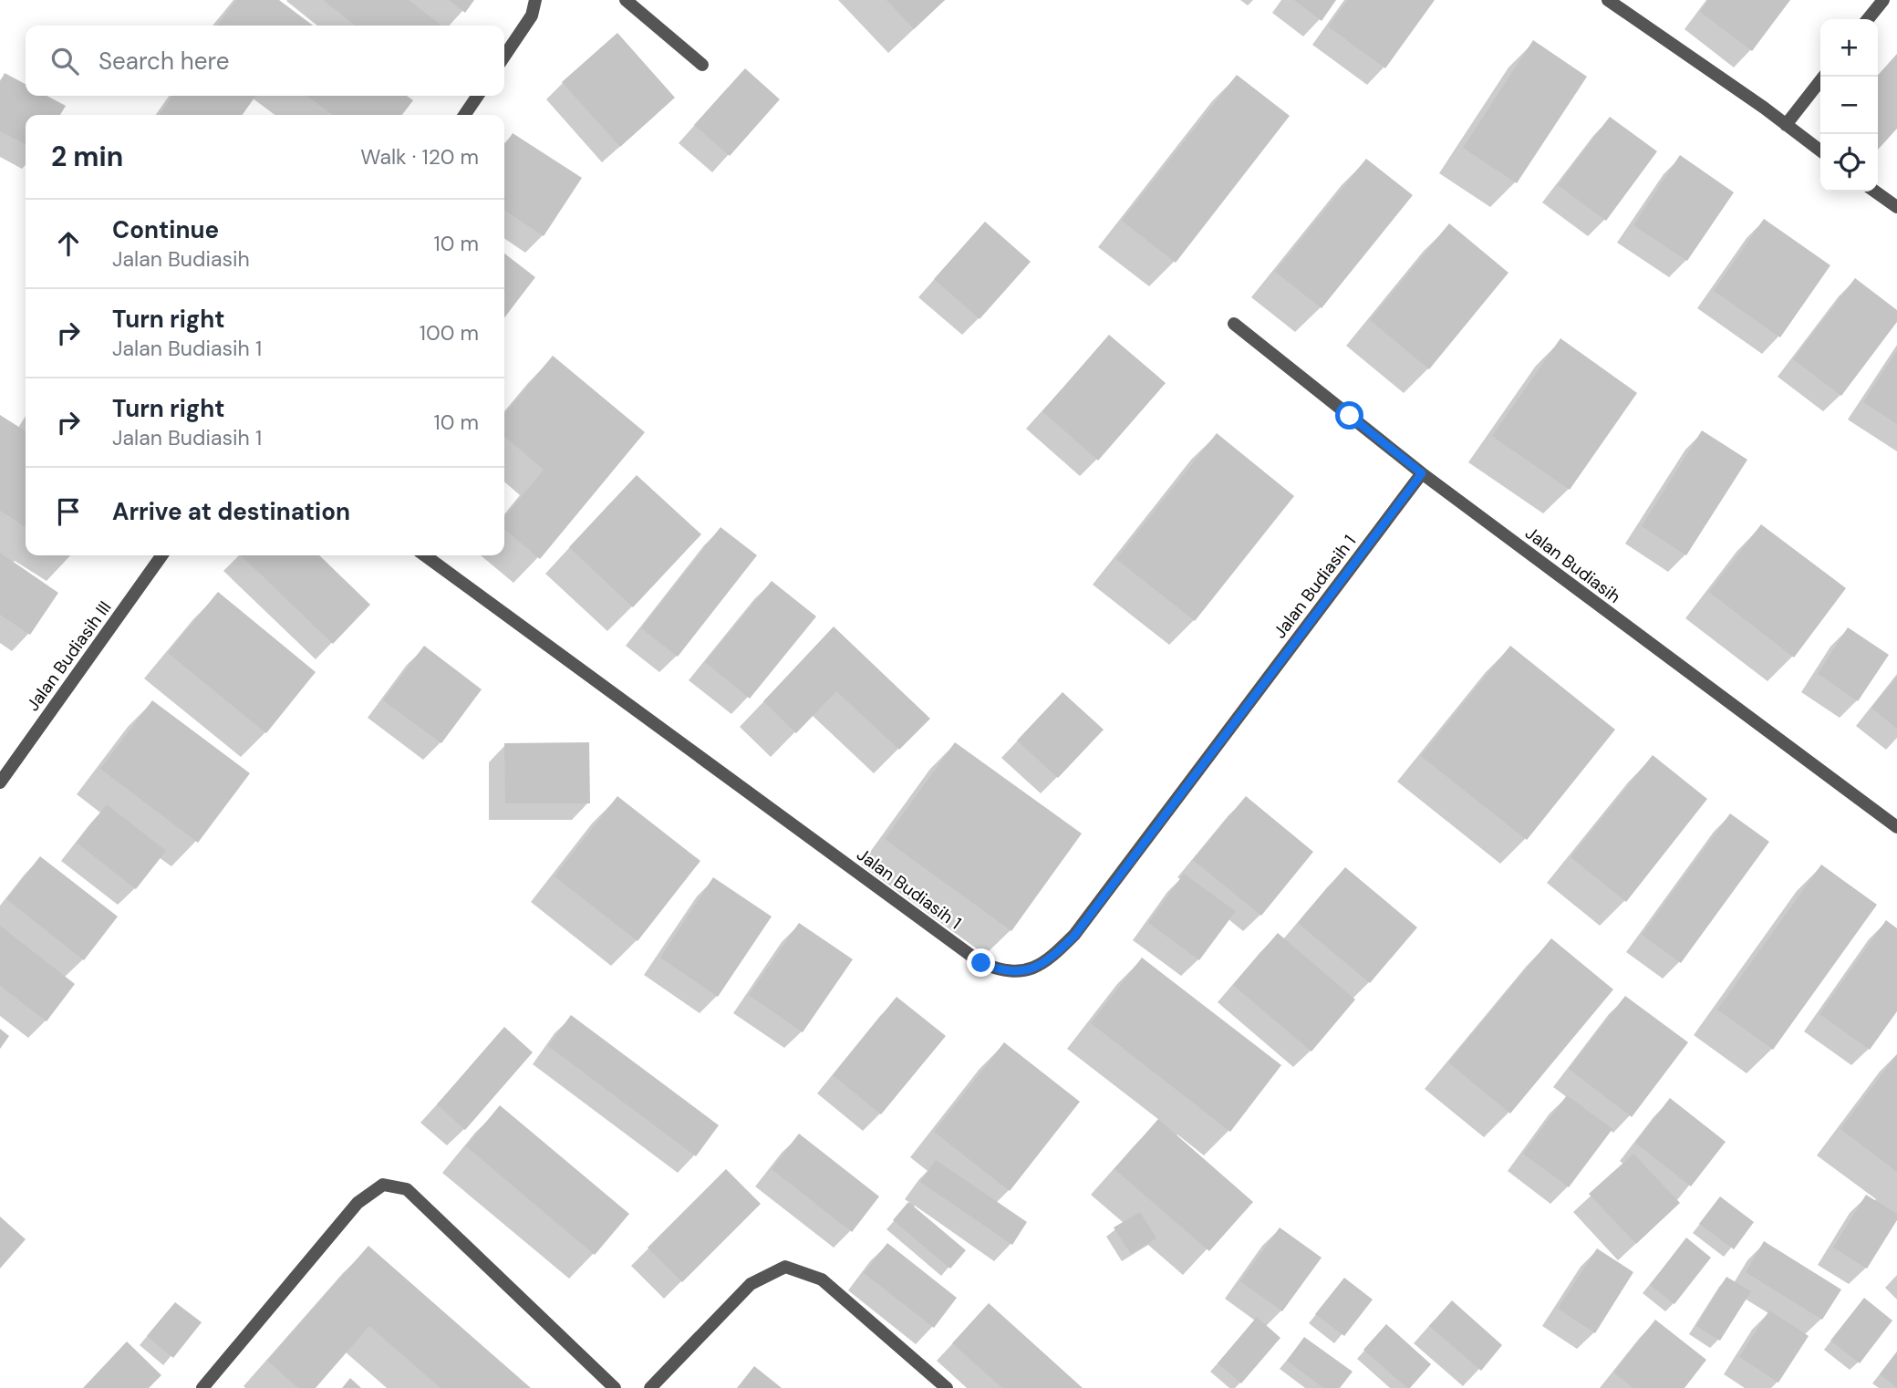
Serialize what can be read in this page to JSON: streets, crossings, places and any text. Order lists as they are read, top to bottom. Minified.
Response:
{"streets":{"street":["Jalan Budiasih","Jalan Budiasih 1","Jalan Budiasih III"]},"crossings":[["Jalan Budiasih","Jalan Budiasih 1"]],"page":{"map_buttons":["+","−"],"search":"Search here","heading":["2 min","Walk · 120 m"],"list":[["Continue","Jalan Budiasih","10 m"],["Turn right","Jalan Budiasih 1","100 m"],["Turn right","Jalan Budiasih 1","10 m"],"Arrive at destination"]}}
